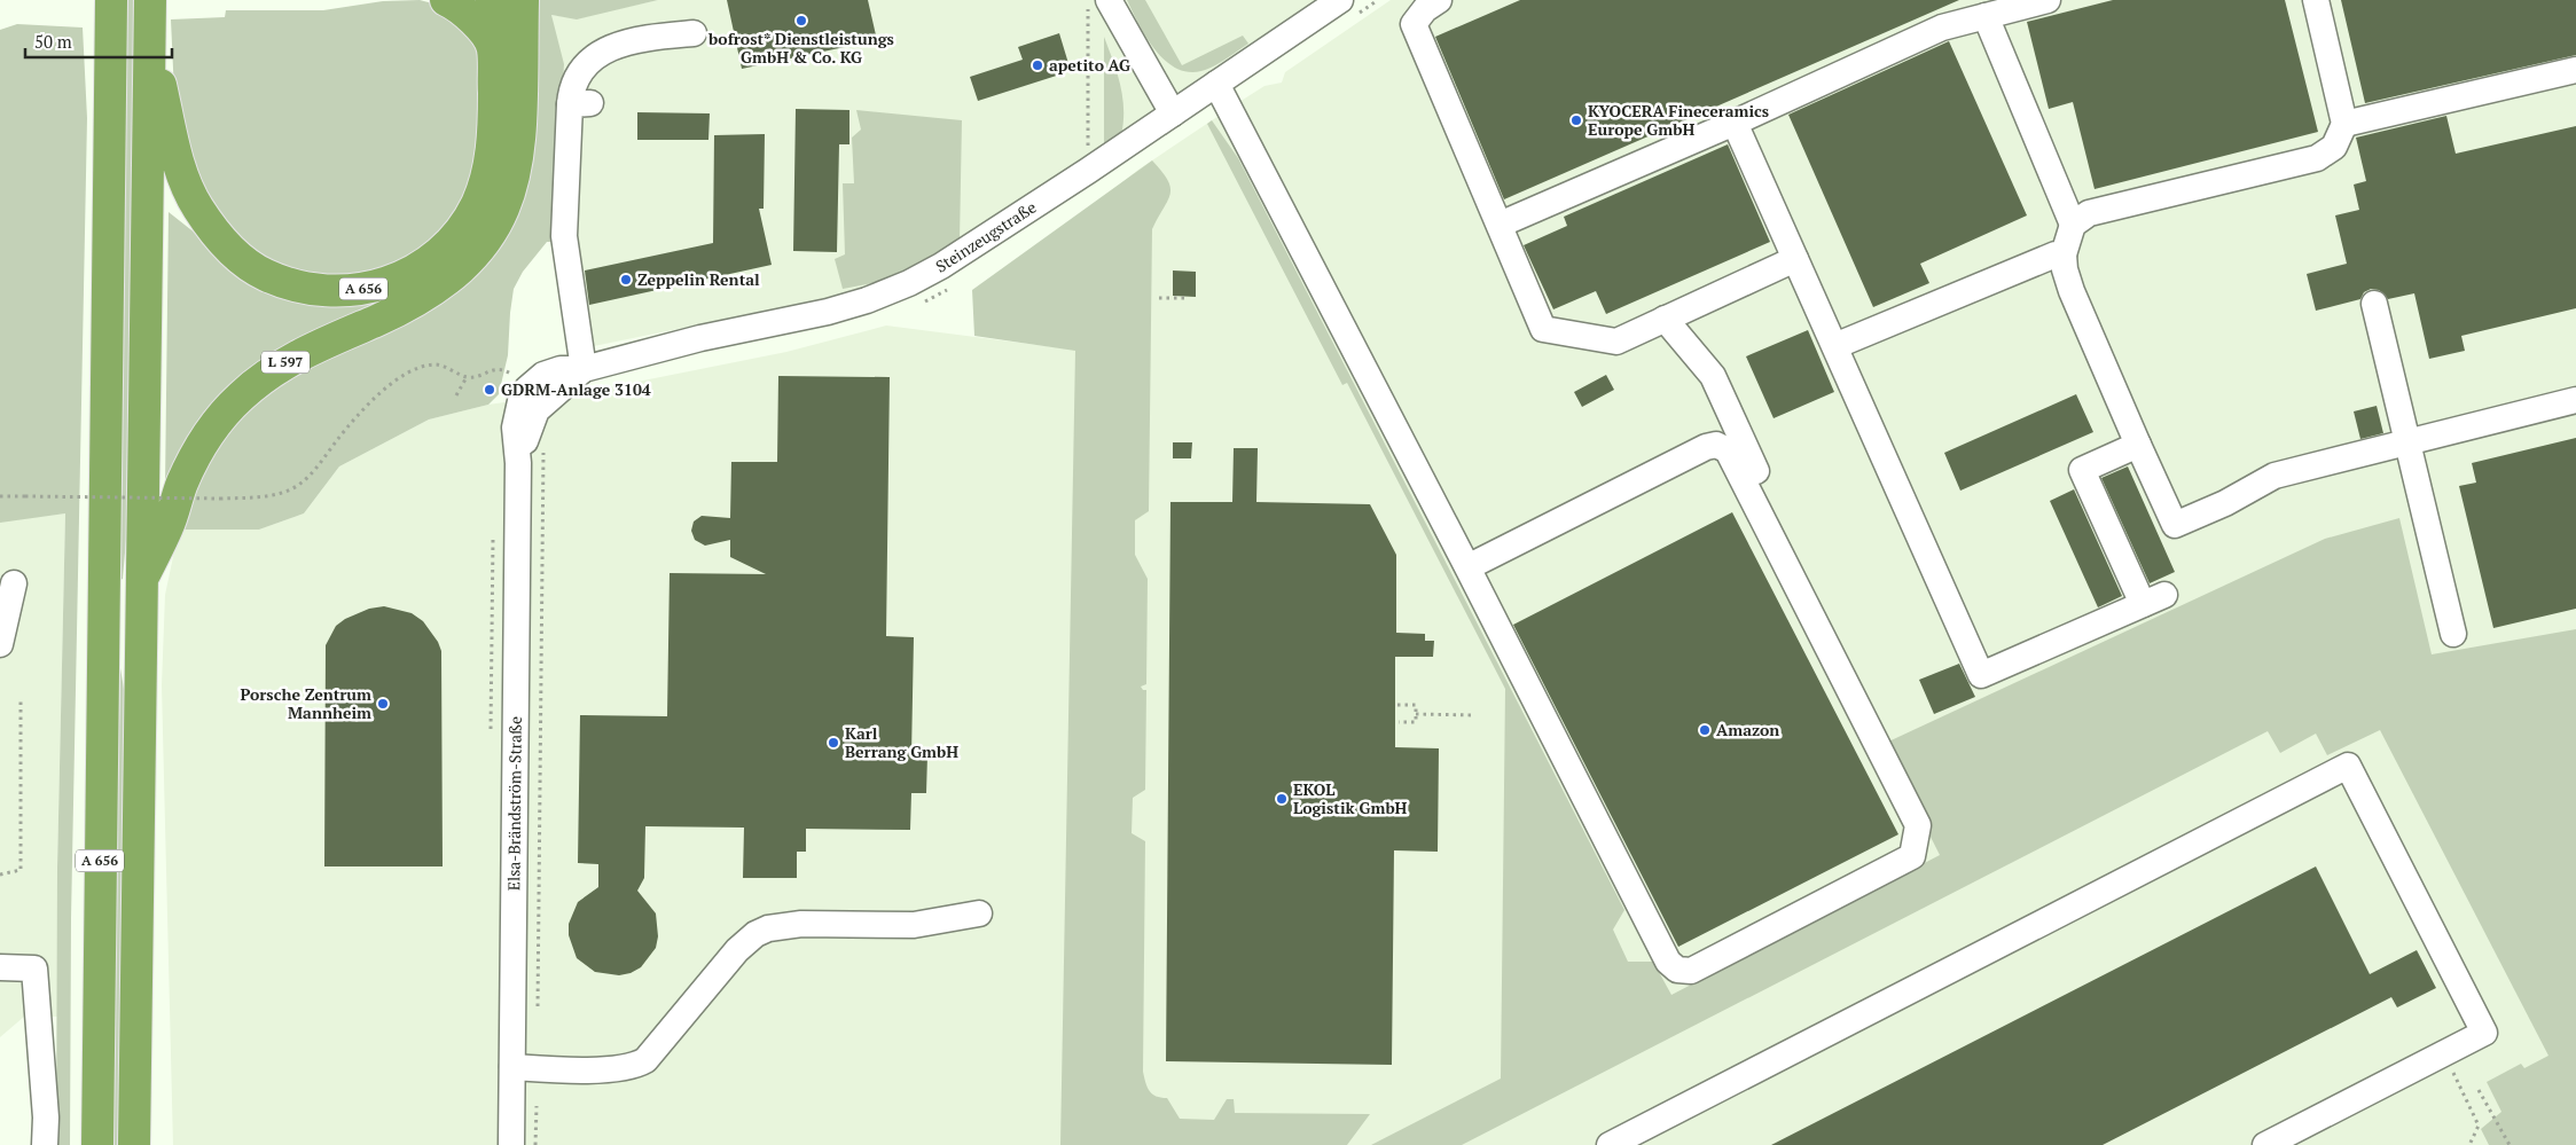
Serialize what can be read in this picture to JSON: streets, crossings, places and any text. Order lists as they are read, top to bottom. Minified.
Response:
{"streets":{"highway":["A 656","L 597"],"street":["Steinzeugstraße","Elsa-Brändström-Straße"]},"crossings":[["Steinzeugstraße","Elsa-Brändström-Straße"],["A 656","L 597"]],"places":["bofrost* Dienstleistungs GmbH & Co. KG","apetito AG","KYOCERA Fineceramics Europe GmbH","Zeppelin Rental","GDRM-Anlage 3104","Porsche Zentrum Mannheim","Amazon","Karl Berrang GmbH","EKOL Logistik GmbH"],"scale_bar":"50 m"}
